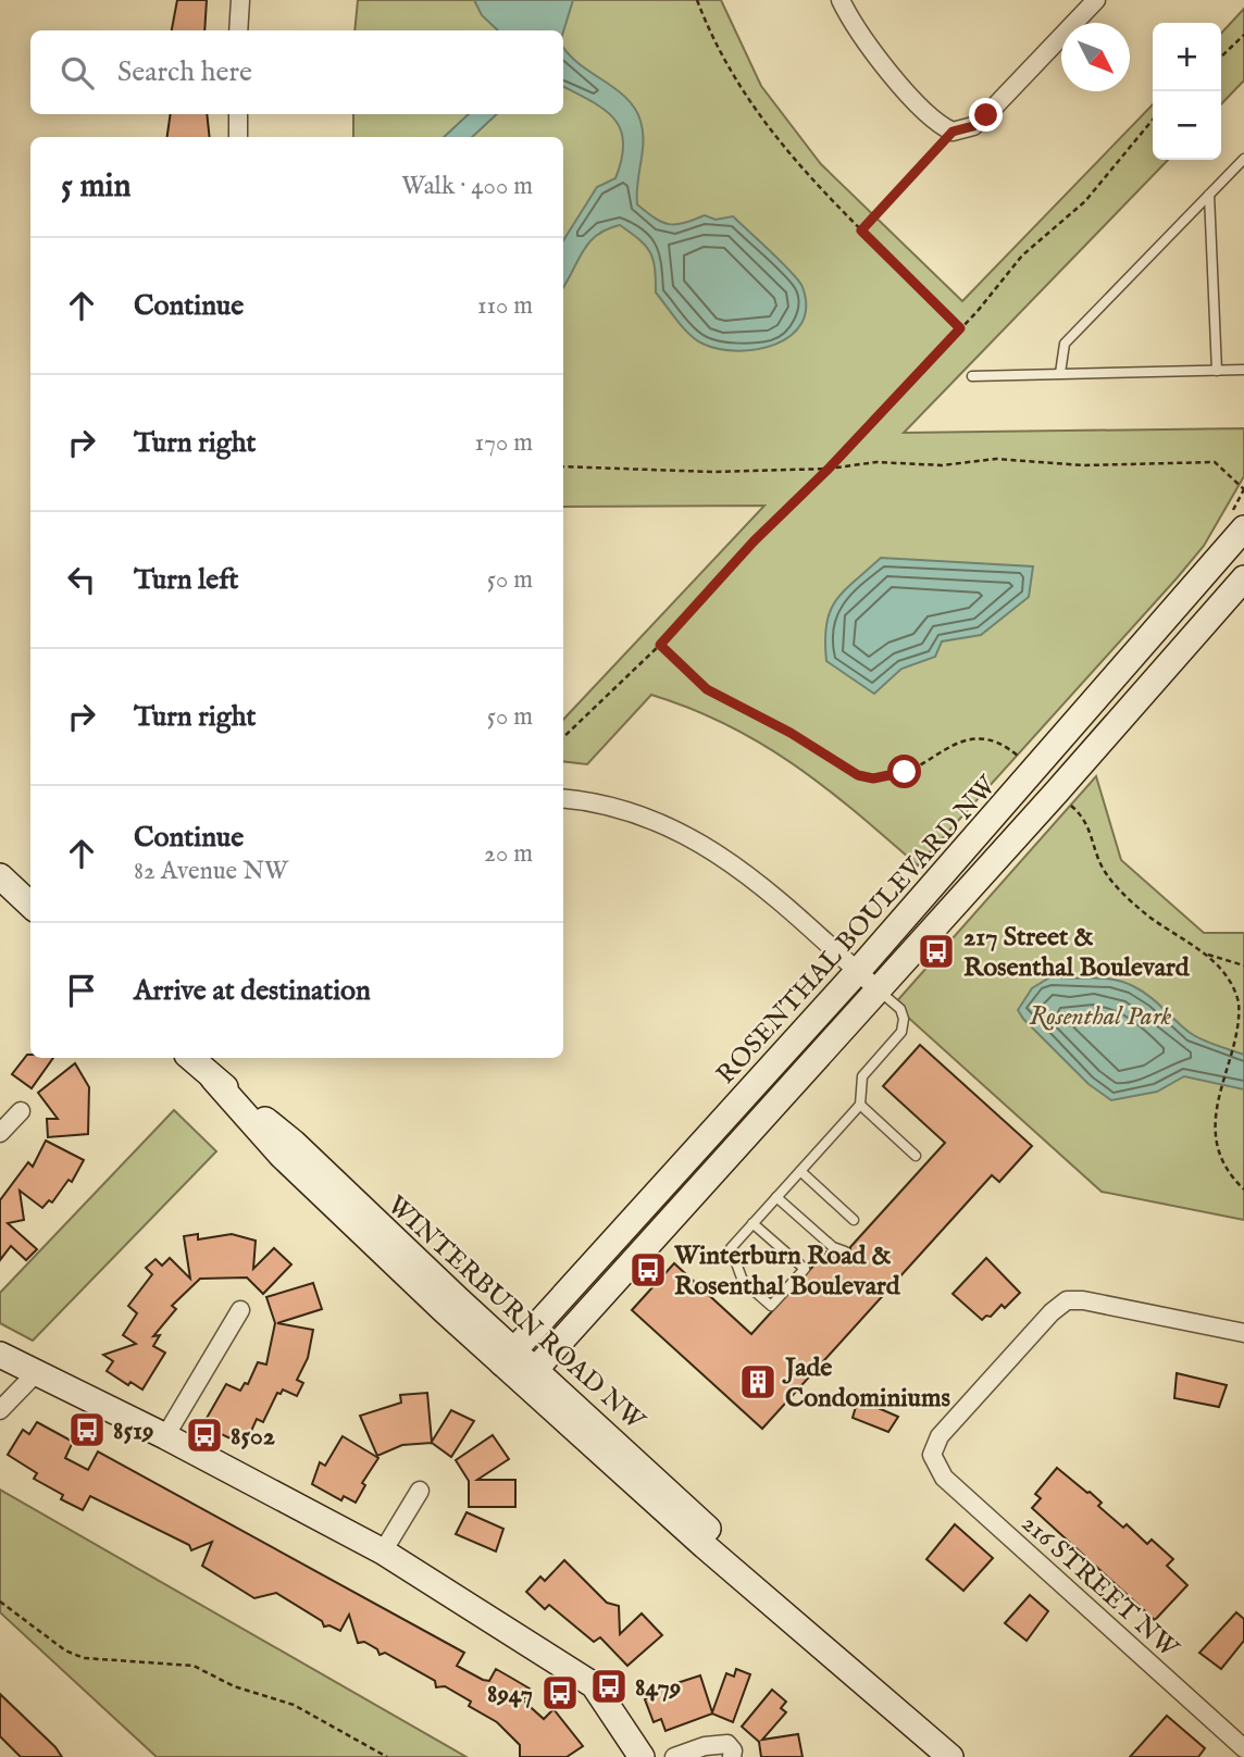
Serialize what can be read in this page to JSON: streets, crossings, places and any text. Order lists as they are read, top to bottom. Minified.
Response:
{"streets":{"street":["ROSENTHAL BOULEVARD NW","WINTERBURN ROAD NW","216 STREET NW"]},"crossings":[["ROSENTHAL BOULEVARD NW","WINTERBURN ROAD NW"]],"parks":["Rosenthal Park"],"places":{"bus stop":["217 Street & Rosenthal Boulevard","Winterburn Road & Rosenthal Boulevard","8519","8502","8479","8947"],"building":["Jade Condominiums"]},"north":"bottom right","page":{"map_buttons":["+","−"],"search":"Search here","heading":["5 min","Walk · 400 m"],"list":[["Continue","110 m"],["Turn right","170 m"],["Turn left","50 m"],["Turn right","50 m"],["Continue","82 Avenue NW","20 m"],"Arrive at destination"]}}
